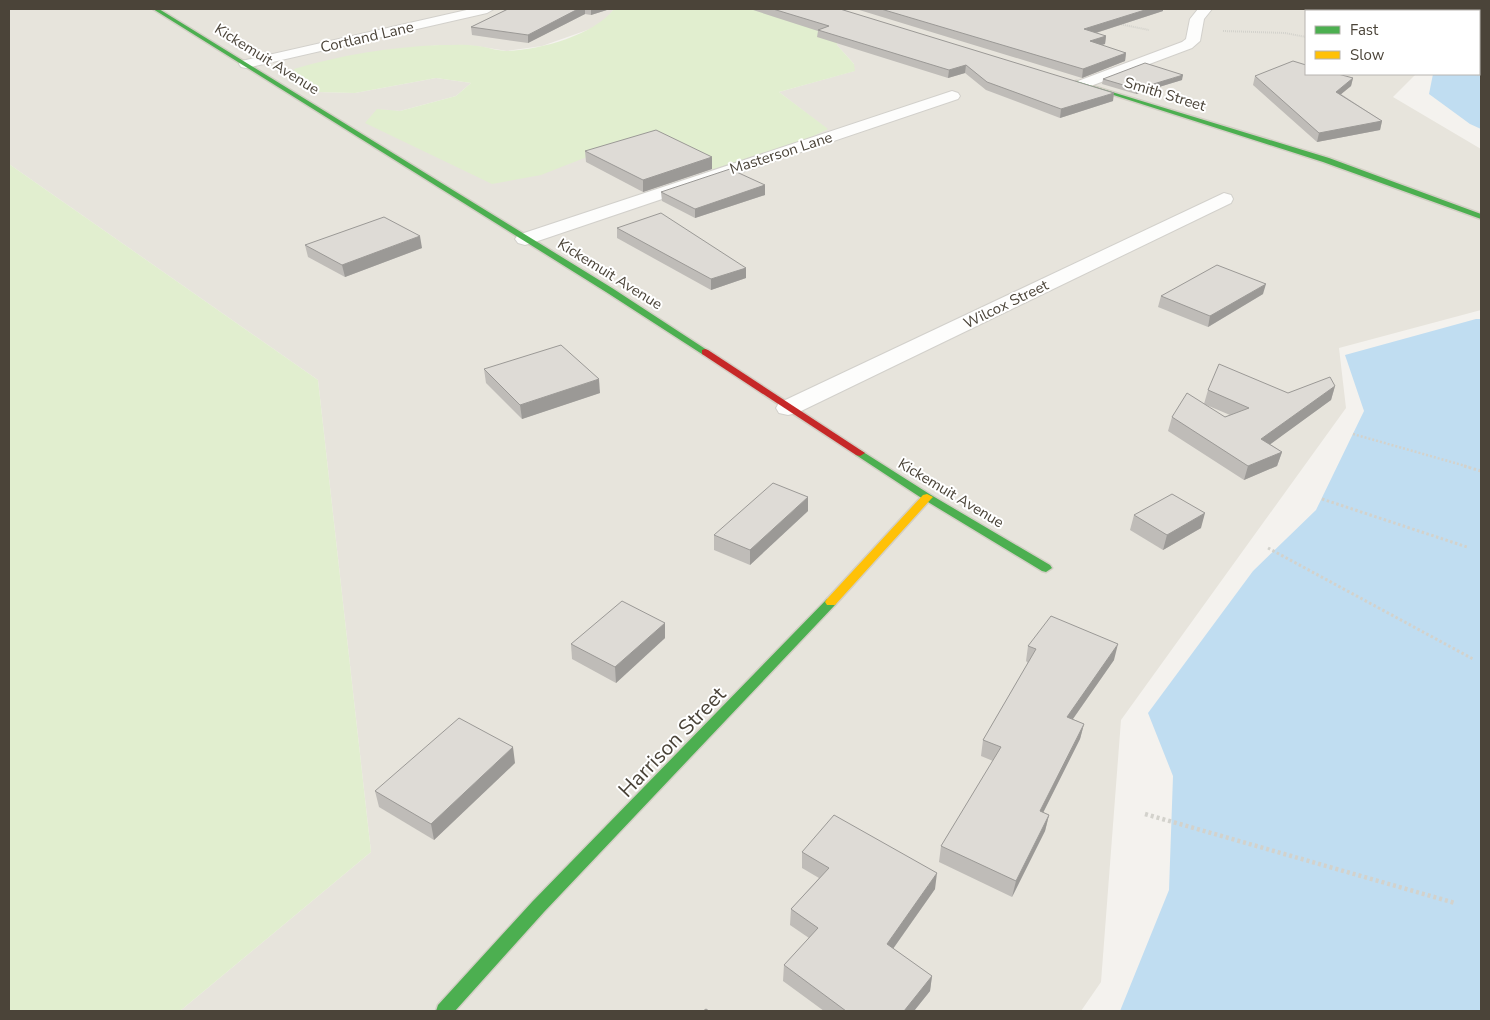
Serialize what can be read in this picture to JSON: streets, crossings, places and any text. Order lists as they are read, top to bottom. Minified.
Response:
{"streets":{"street":["Cortland Lane","Kickemuit Avenue","Smith Street","Masterson Lane","Wilcox Street","Harrison Street"]},"crossings":[["Cortland Lane","Kickemuit Avenue"],["Kickemuit Avenue","Masterson Lane"],["Kickemuit Avenue","Wilcox Street"],["Kickemuit Avenue","Harrison Street"]],"legend":["Fast","Slow"]}
